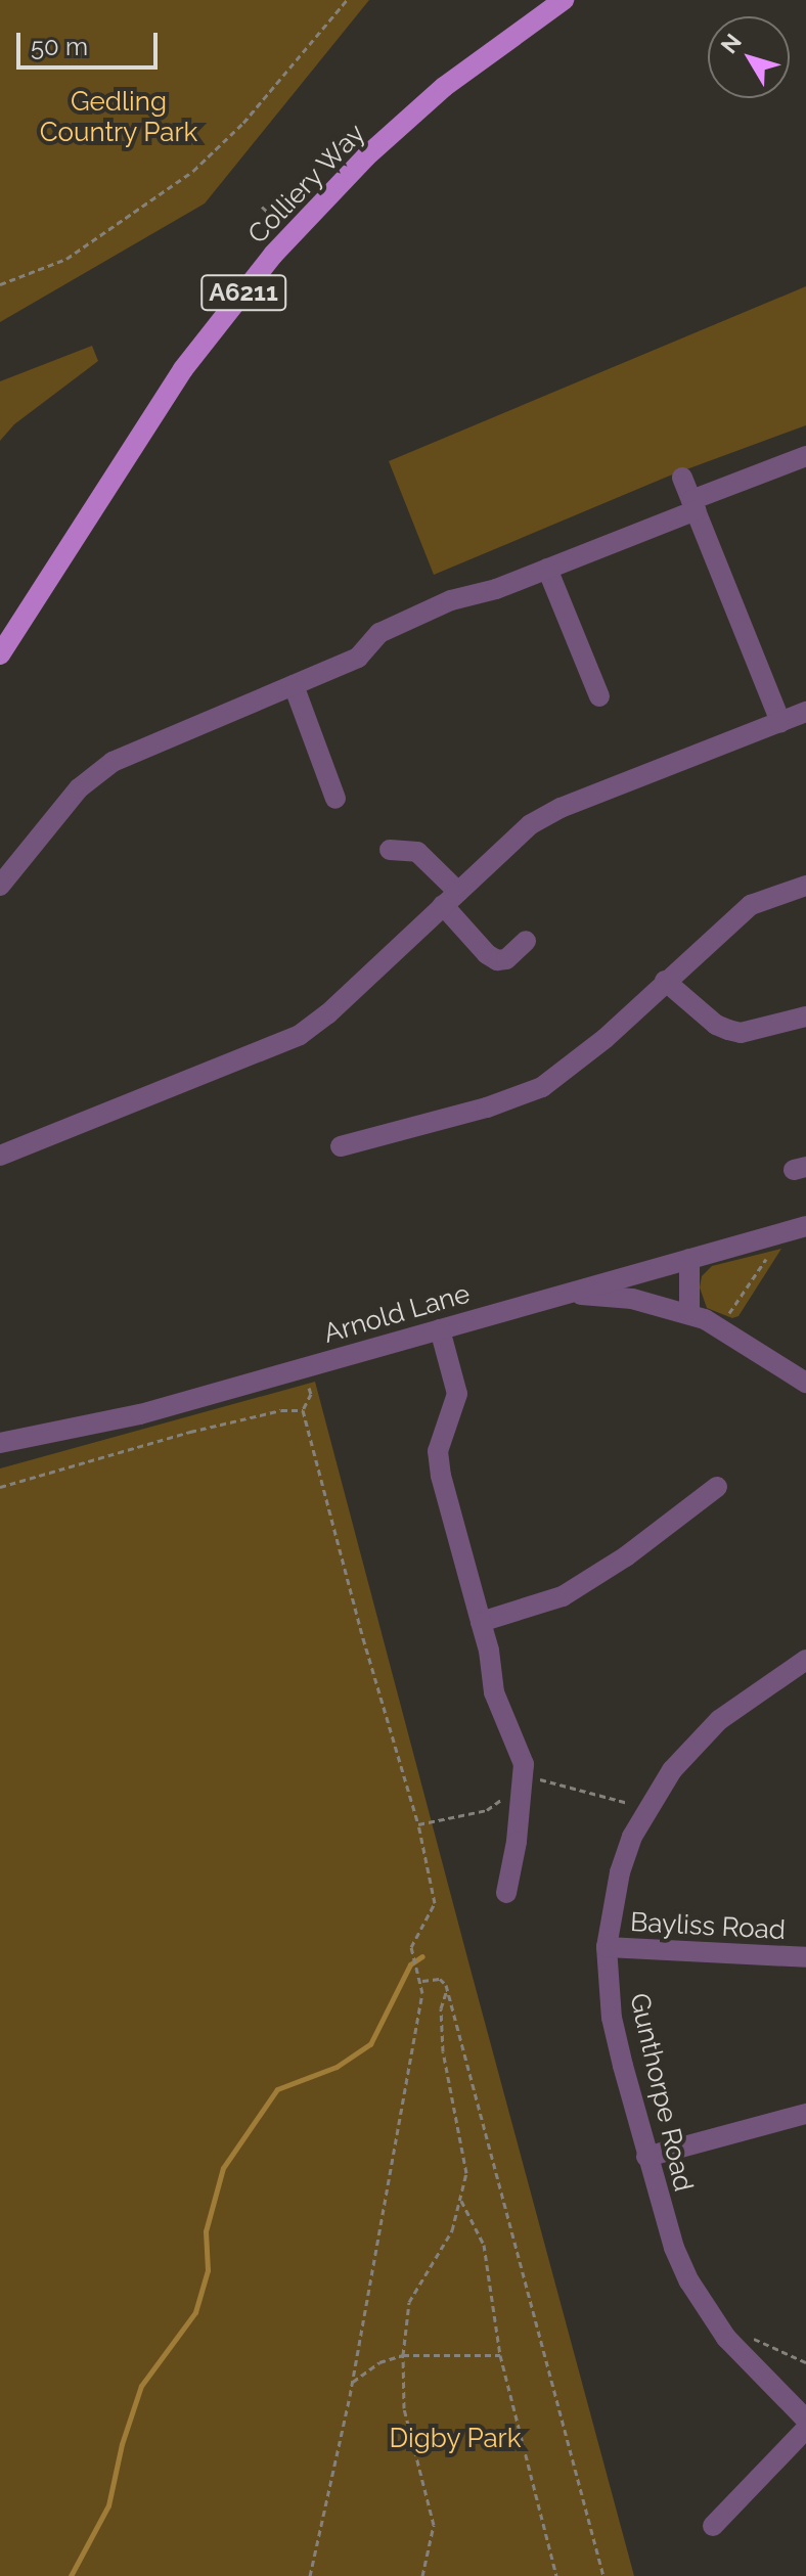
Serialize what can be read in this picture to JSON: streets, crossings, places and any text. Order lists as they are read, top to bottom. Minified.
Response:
{"streets":{"main road":["Colliery Way","A6211"],"street":["Arnold Lane","Bayliss Road","Gunthorpe Road"]},"crossings":[["Bayliss Road","Gunthorpe Road"]],"parks":["Gedling Country Park","Digby Park"],"scale_bar":"50 m","north":"top left"}
